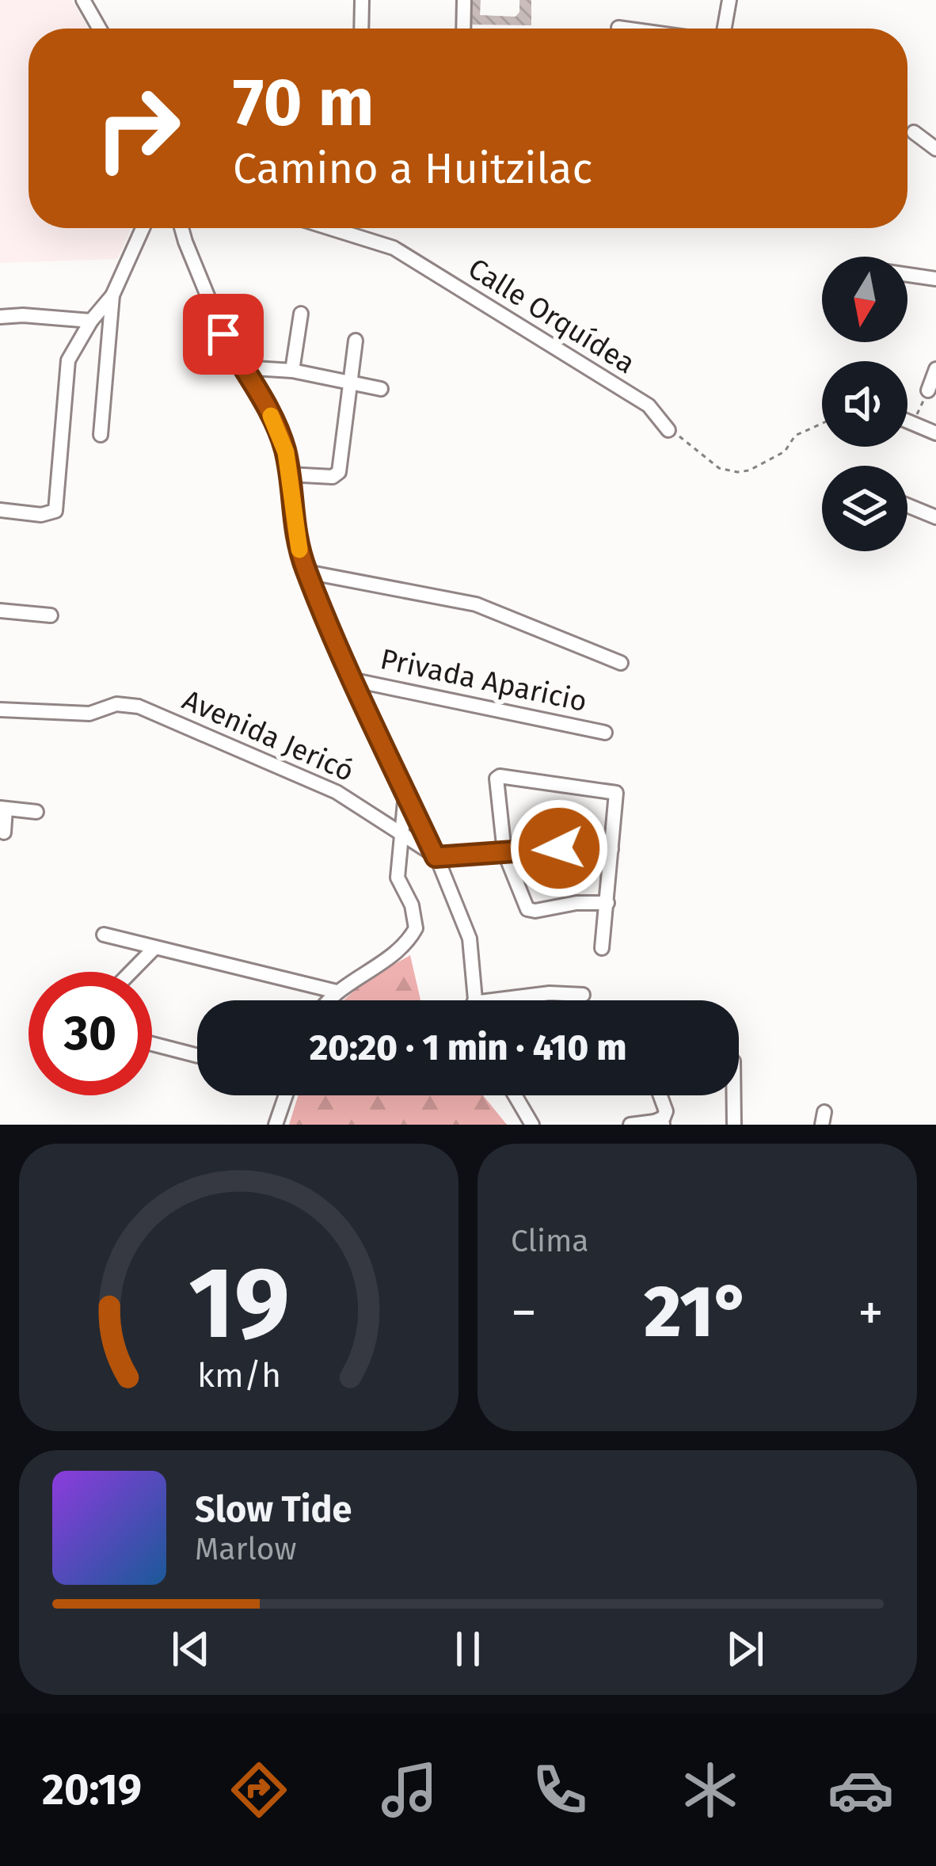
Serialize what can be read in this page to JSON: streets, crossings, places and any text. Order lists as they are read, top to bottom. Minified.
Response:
{"streets":{"street":["Calle Orquídea","Privada Aparicio","Avenida Jericó"]},"north":"bottom","page":{"turn":["70 m","Camino a Huitzilac"],"limit":"30","trip":"20:20 · 1 min · 410 m","tile":"Clima","heat":["−","21°","+"],"song":["Slow Tide","Marlow"],"tabs":"20:19","gauge":["19","km/h"]}}
